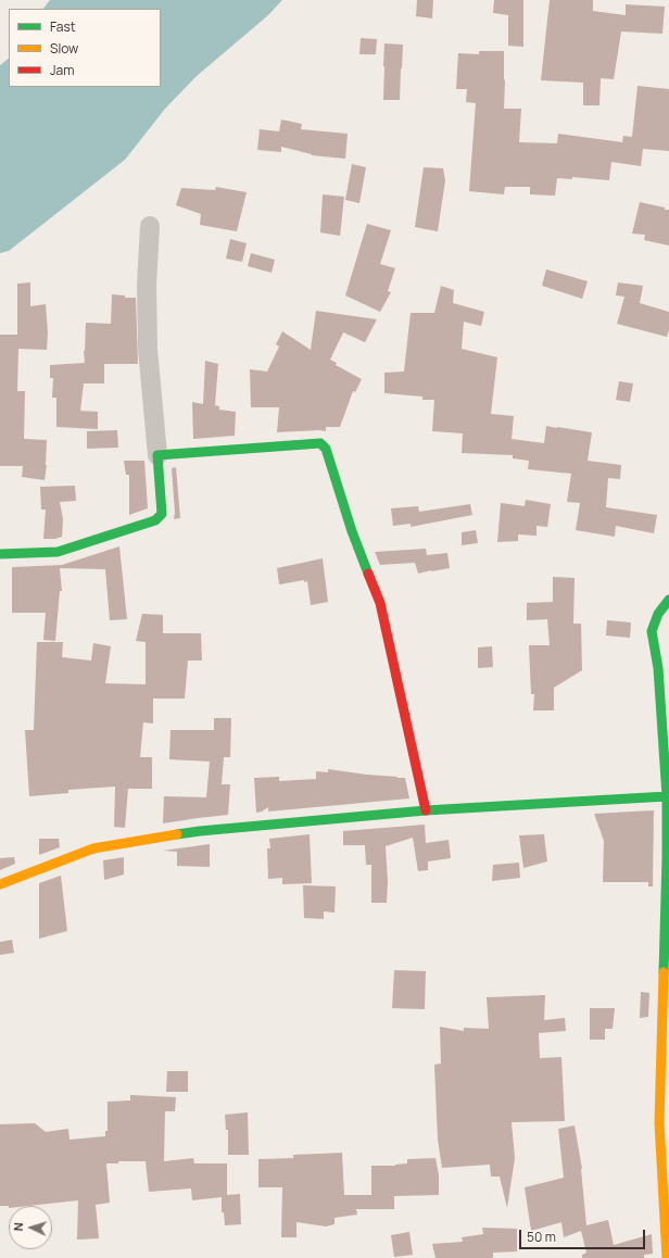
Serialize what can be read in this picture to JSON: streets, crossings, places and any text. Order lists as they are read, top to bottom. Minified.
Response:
{"legend":["Fast","Slow","Jam"],"scale_bar":"50 m","north":"left"}
